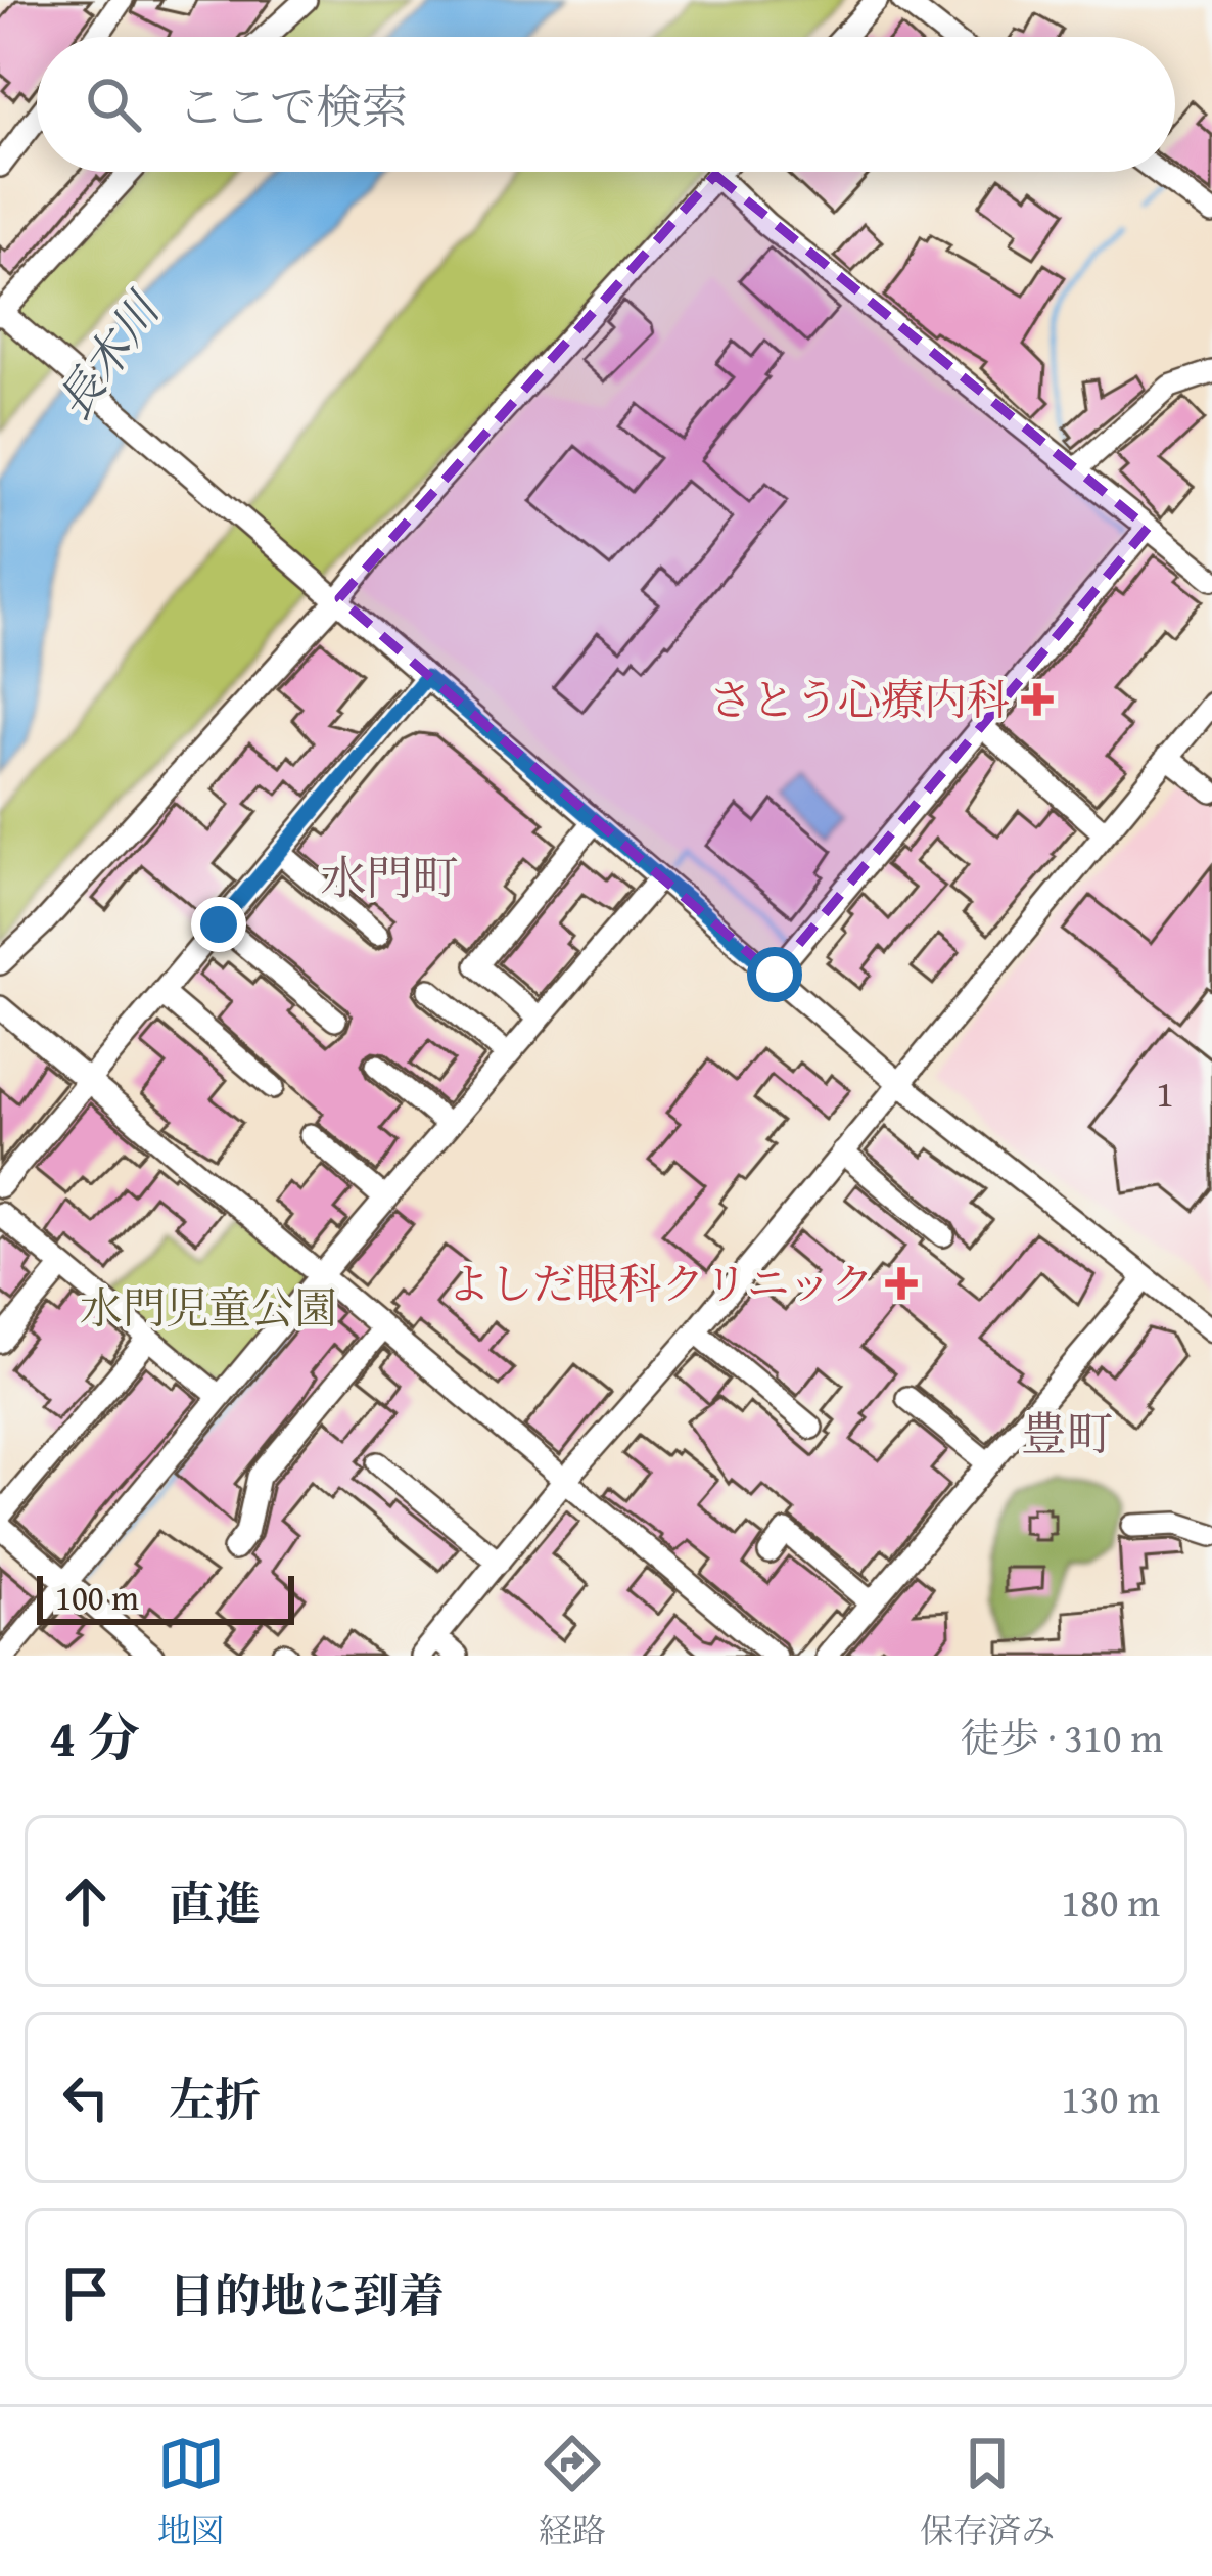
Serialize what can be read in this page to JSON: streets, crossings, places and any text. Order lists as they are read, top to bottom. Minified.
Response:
{"districts":["水門町","豊町"],"water":["長木川"],"parks":["水門児童公園"],"places":{"health":["さとう心療内科","よしだ眼科クリニック"]},"house_numbers":["1"],"scale_bar":"100 m","page":{"search":"ここで検索","scale":"100 m","heading":["4 分","徒歩 · 310 m"],"list":[["直進","180 m"],["左折","130 m"],"目的地に到着"],"nav":["地図","経路","保存済み"]}}
